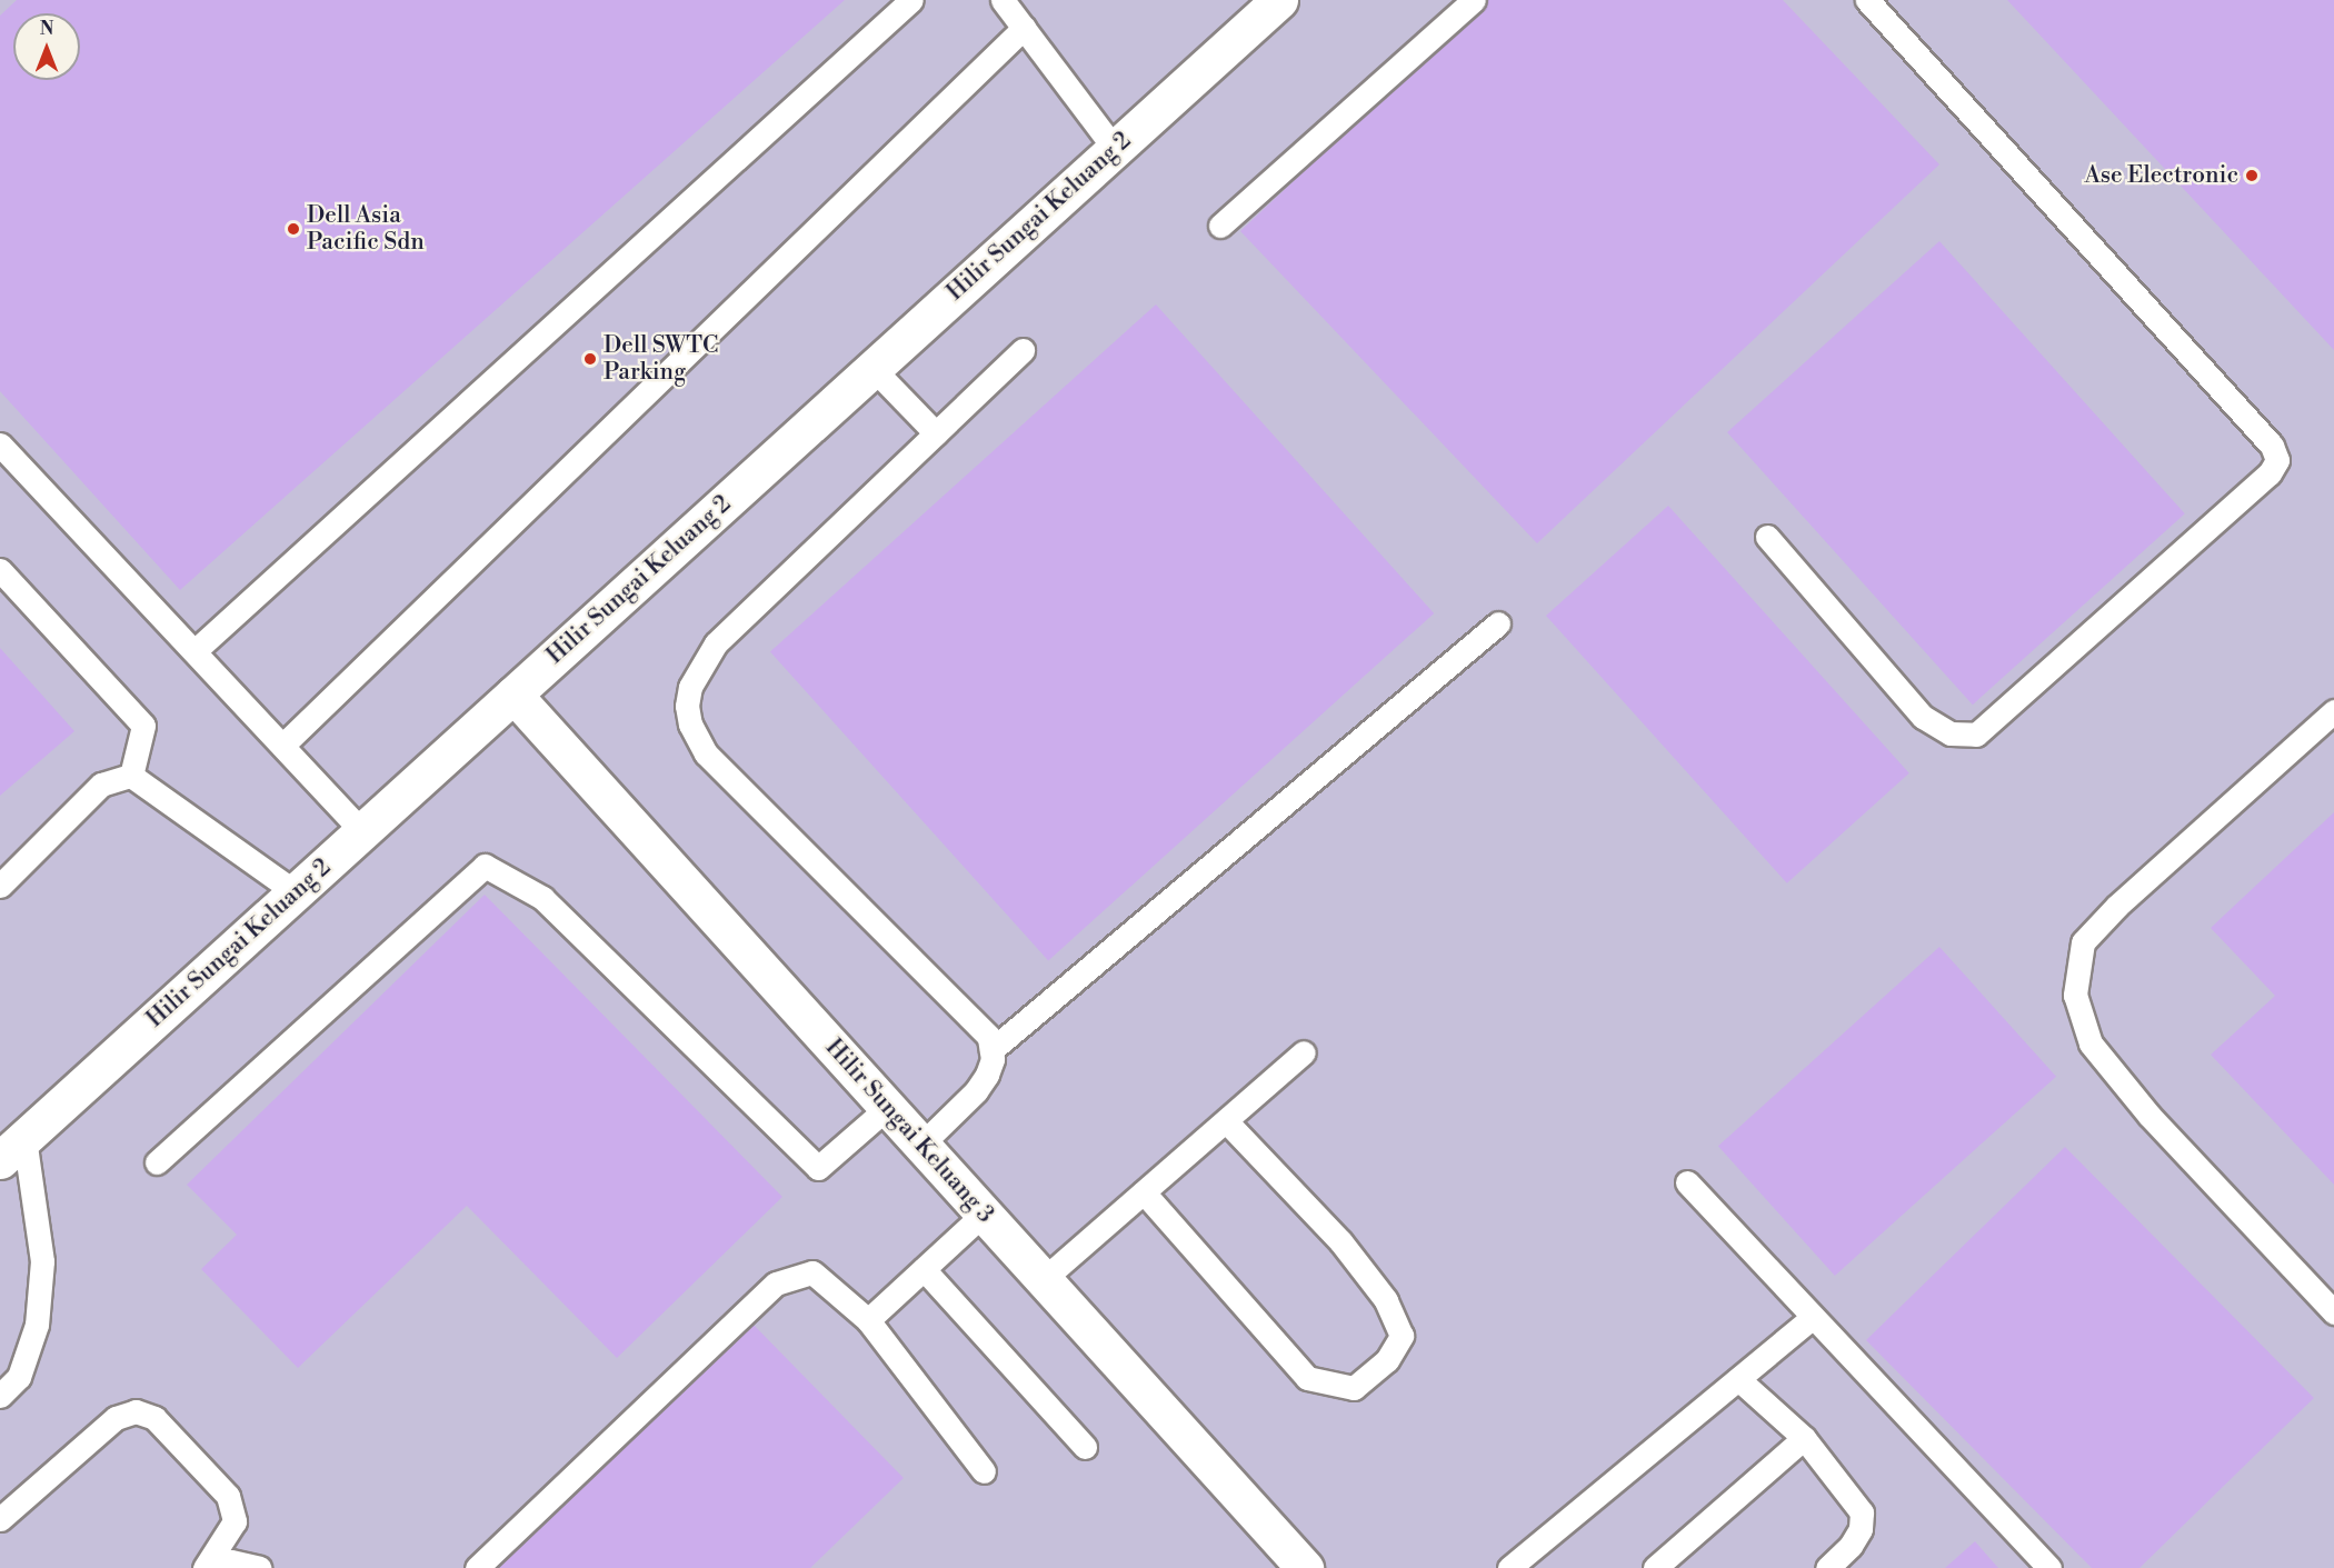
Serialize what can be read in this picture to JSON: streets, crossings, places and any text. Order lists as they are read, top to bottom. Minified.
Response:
{"streets":{"street":["Hilir Sungai Keluang 2","Hilir Sungai Keluang 3"]},"crossings":[["Hilir Sungai Keluang 2","Hilir Sungai Keluang 3"]],"places":["Ase Electronic","Dell Asia Pacific Sdn","Dell SWTC Parking"],"north":"top"}
